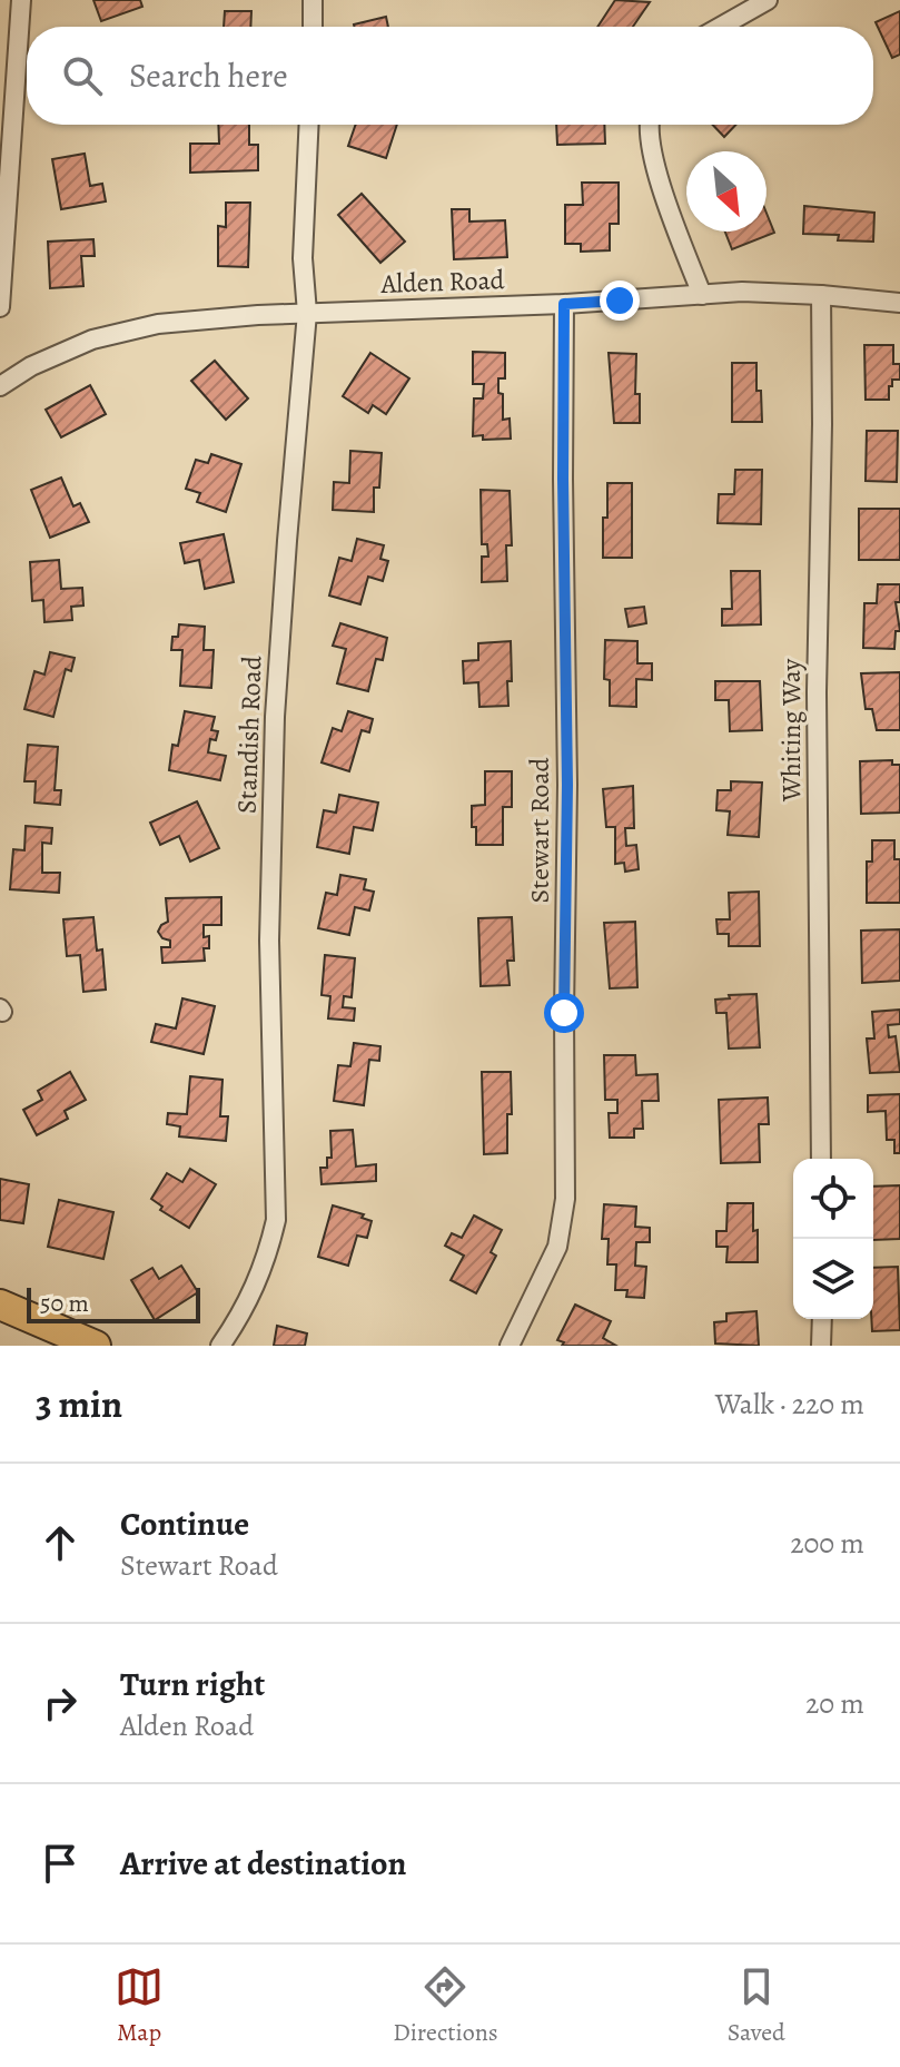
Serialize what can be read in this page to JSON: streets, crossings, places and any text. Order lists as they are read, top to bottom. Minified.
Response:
{"streets":{"street":["Alden Road","Whiting Way","Standish Road","Stewart Road"]},"crossings":[["Alden Road","Whiting Way"],["Alden Road","Standish Road"],["Alden Road","Stewart Road"]],"scale_bar":"50 m","north":"bottom right","page":{"search":"Search here","scale":"50 m","heading":["3 min","Walk · 220 m"],"list":[["Continue","Stewart Road","200 m"],["Turn right","Alden Road","20 m"],"Arrive at destination"],"nav":["Map","Directions","Saved"]}}
